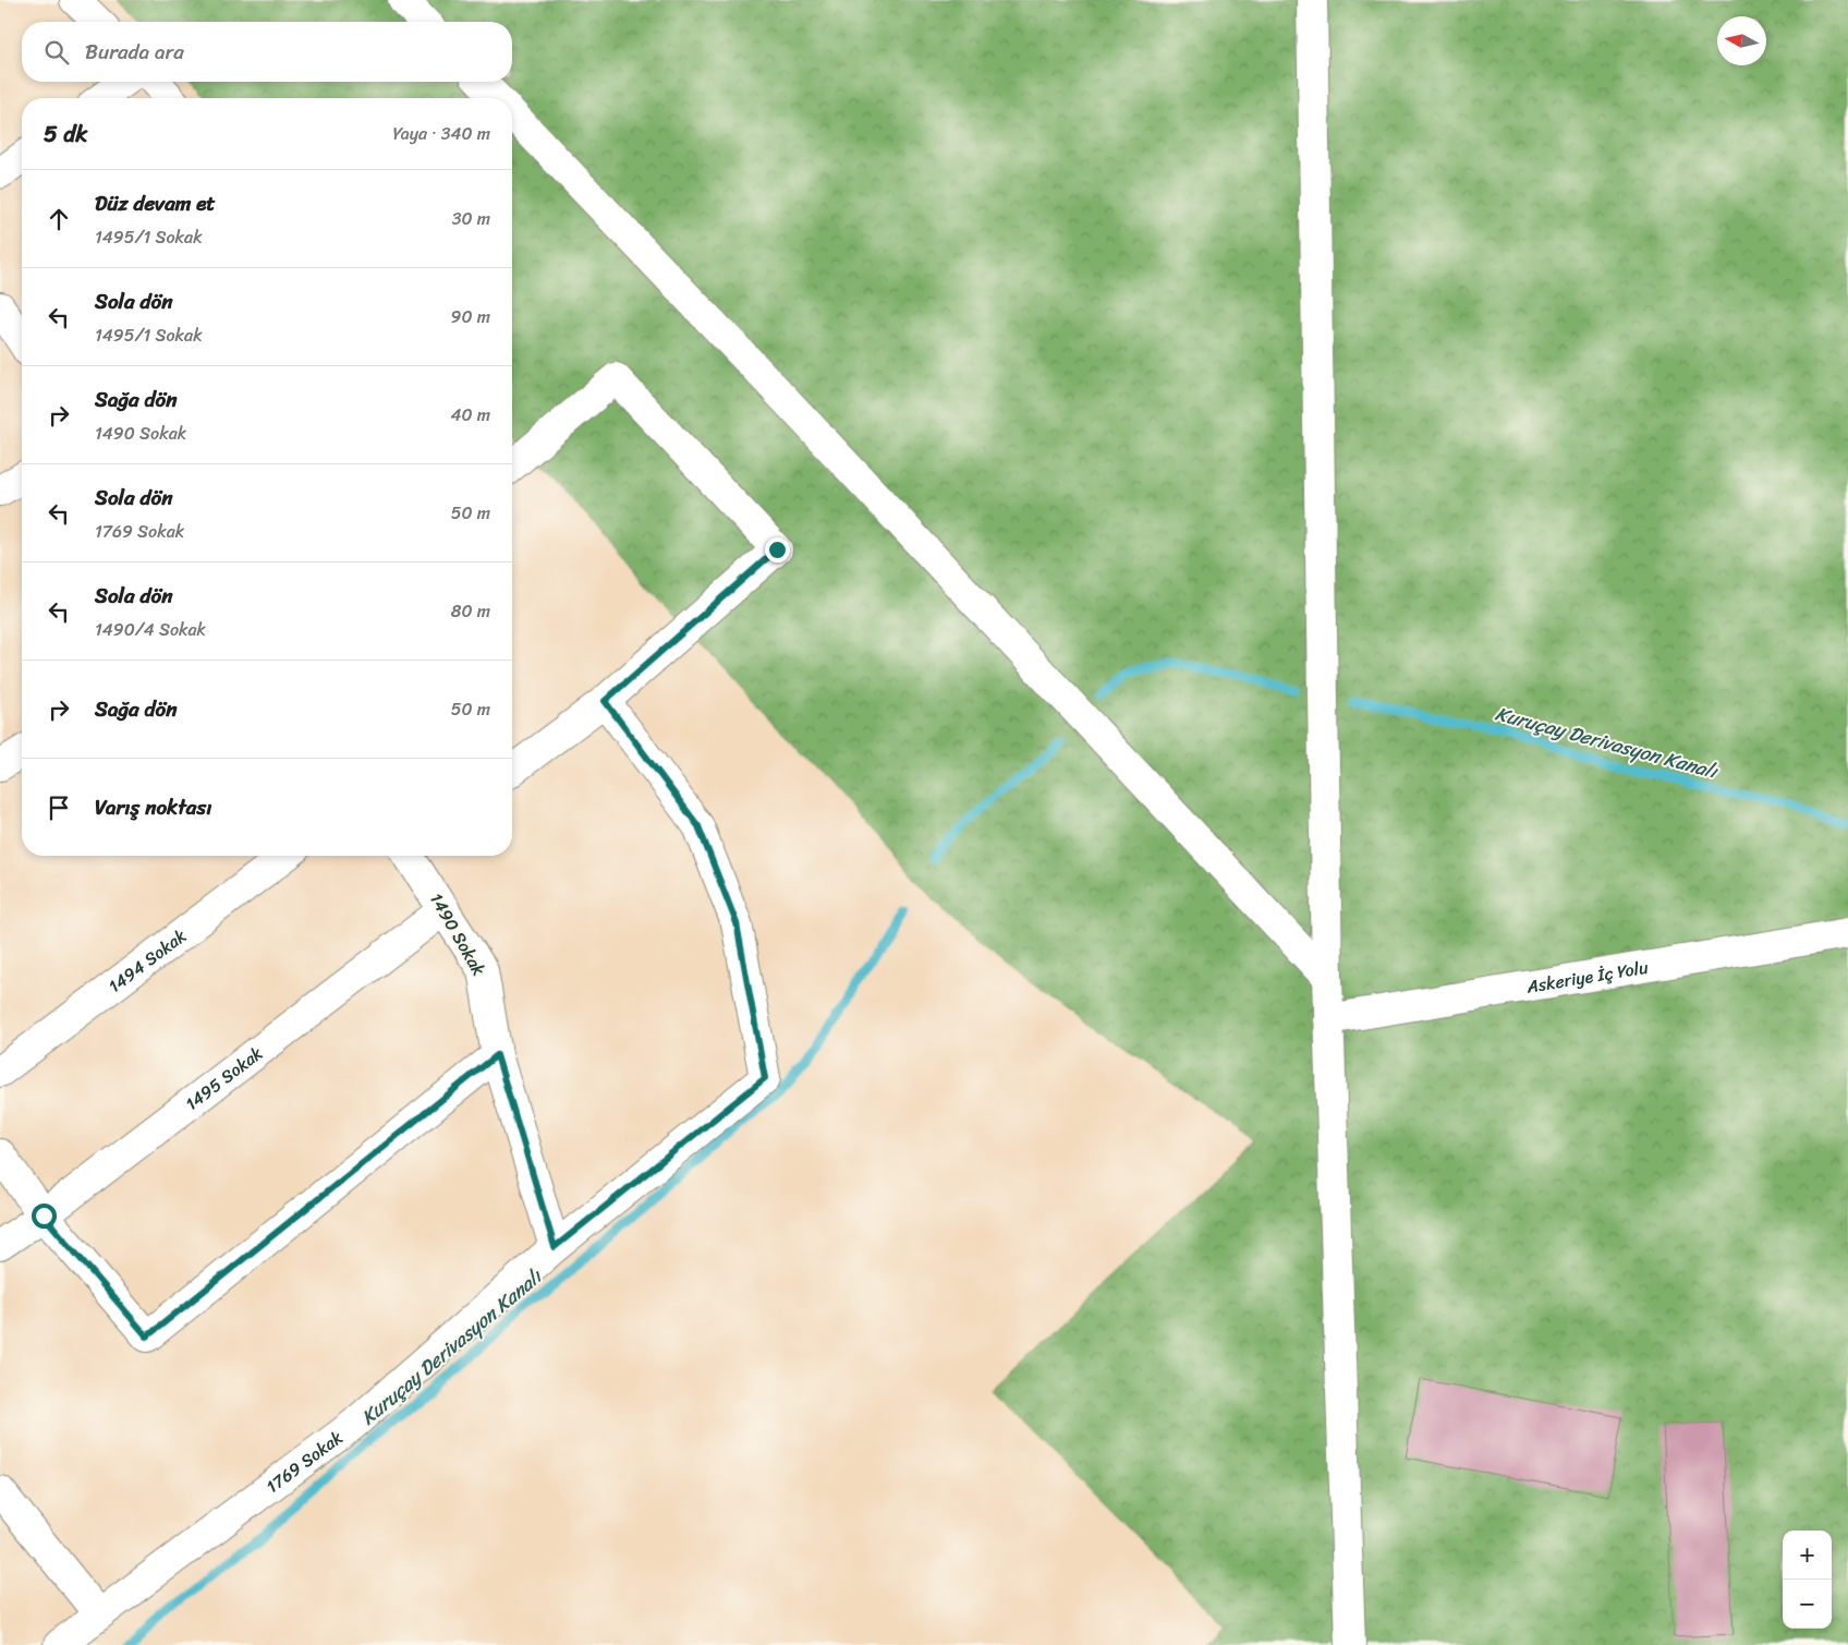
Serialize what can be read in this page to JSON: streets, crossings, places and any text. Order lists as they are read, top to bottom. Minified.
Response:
{"streets":{"street":["1490 Sokak","1494 Sokak","Askeriye İç Yolu","1495 Sokak","1769 Sokak"]},"crossings":[["1490 Sokak","1495 Sokak"],["1490 Sokak","1769 Sokak"]],"water":["Kuruçay Derivasyon Kanalı"],"north":"left","page":{"search":"Burada ara","heading":["5 dk","Yaya · 340 m"],"list":[["Düz devam et","1495/1 Sokak","30 m"],["Sola dön","1495/1 Sokak","90 m"],["Sağa dön","1490 Sokak","40 m"],["Sola dön","1769 Sokak","50 m"],["Sola dön","1490/4 Sokak","80 m"],["Sağa dön","50 m"],"Varış noktası"],"map_buttons":["+","−"]}}
